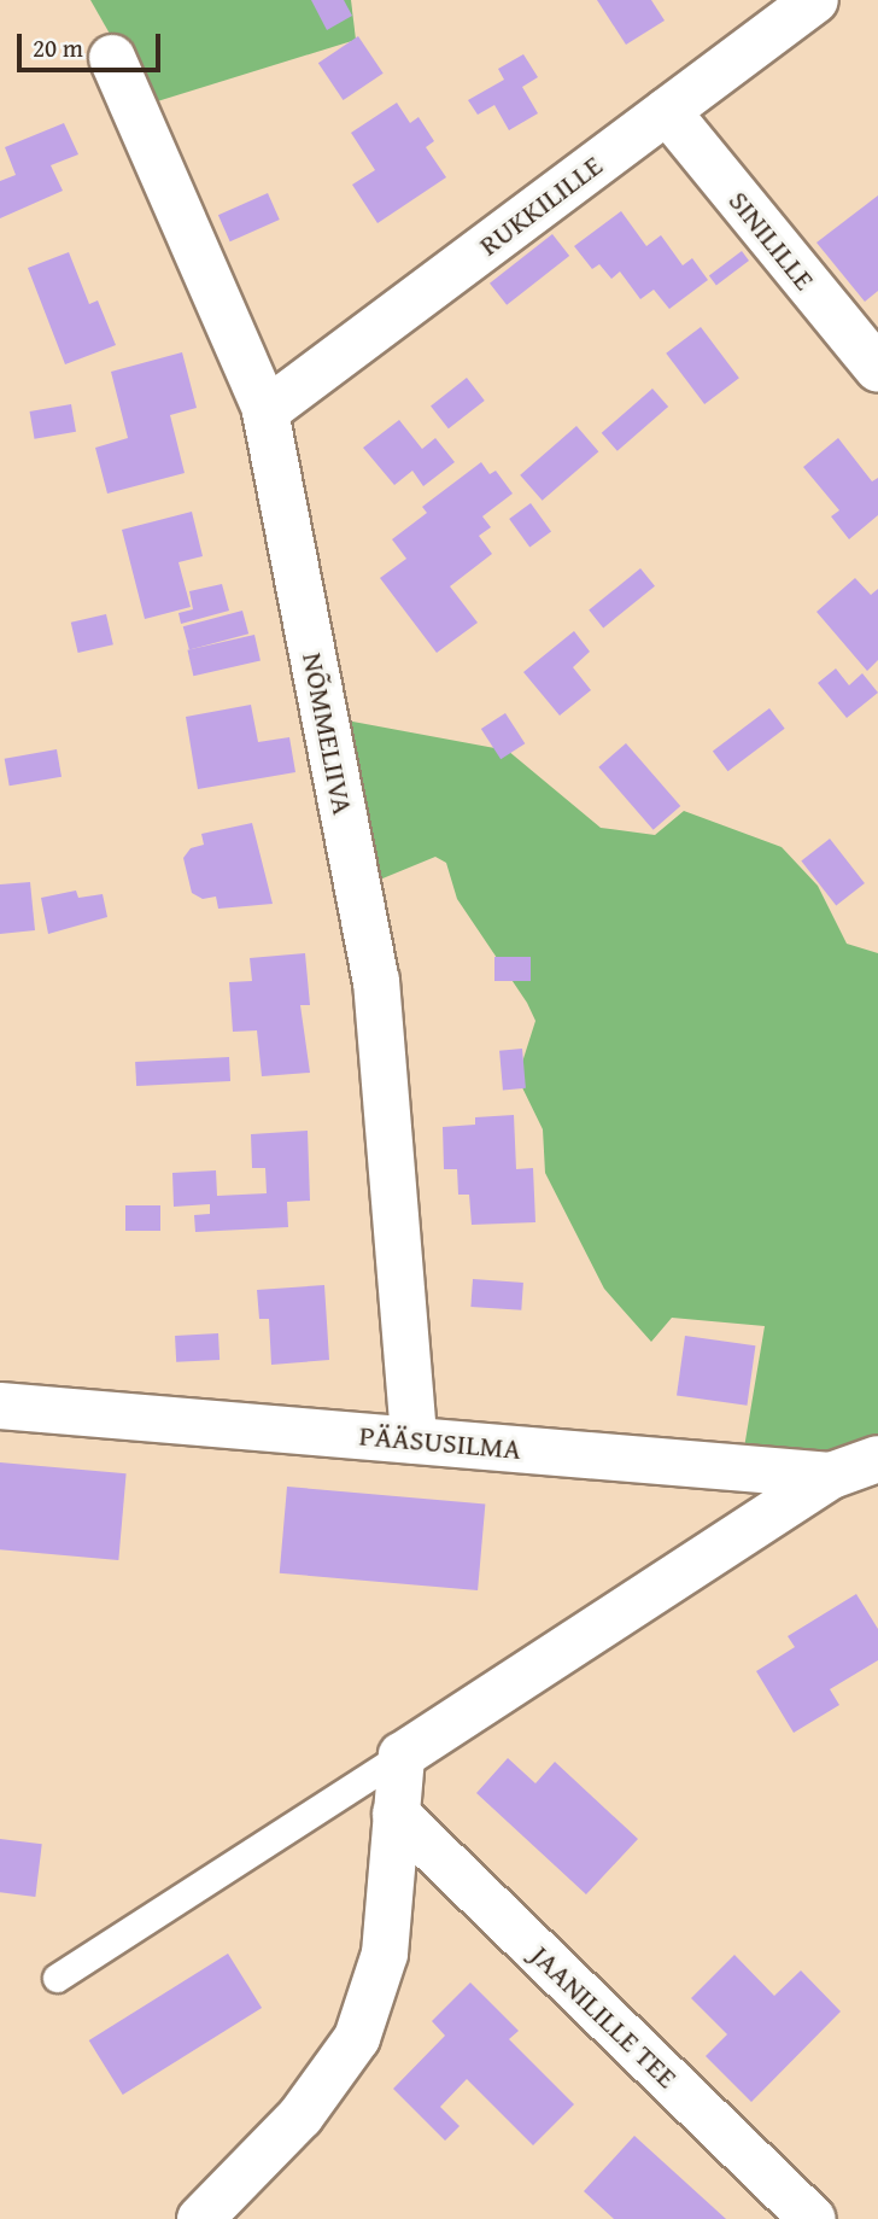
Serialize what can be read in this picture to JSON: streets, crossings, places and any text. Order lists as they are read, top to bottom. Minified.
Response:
{"streets":{"street":["RUKKILILLE","SINILILLE","NÕMMELIIVA","PÄÄSUSILMA","JAANILILLE TEE"]},"crossings":[["RUKKILILLE","SINILILLE"],["RUKKILILLE","NÕMMELIIVA"],["NÕMMELIIVA","PÄÄSUSILMA"]],"scale_bar":"20 m"}
